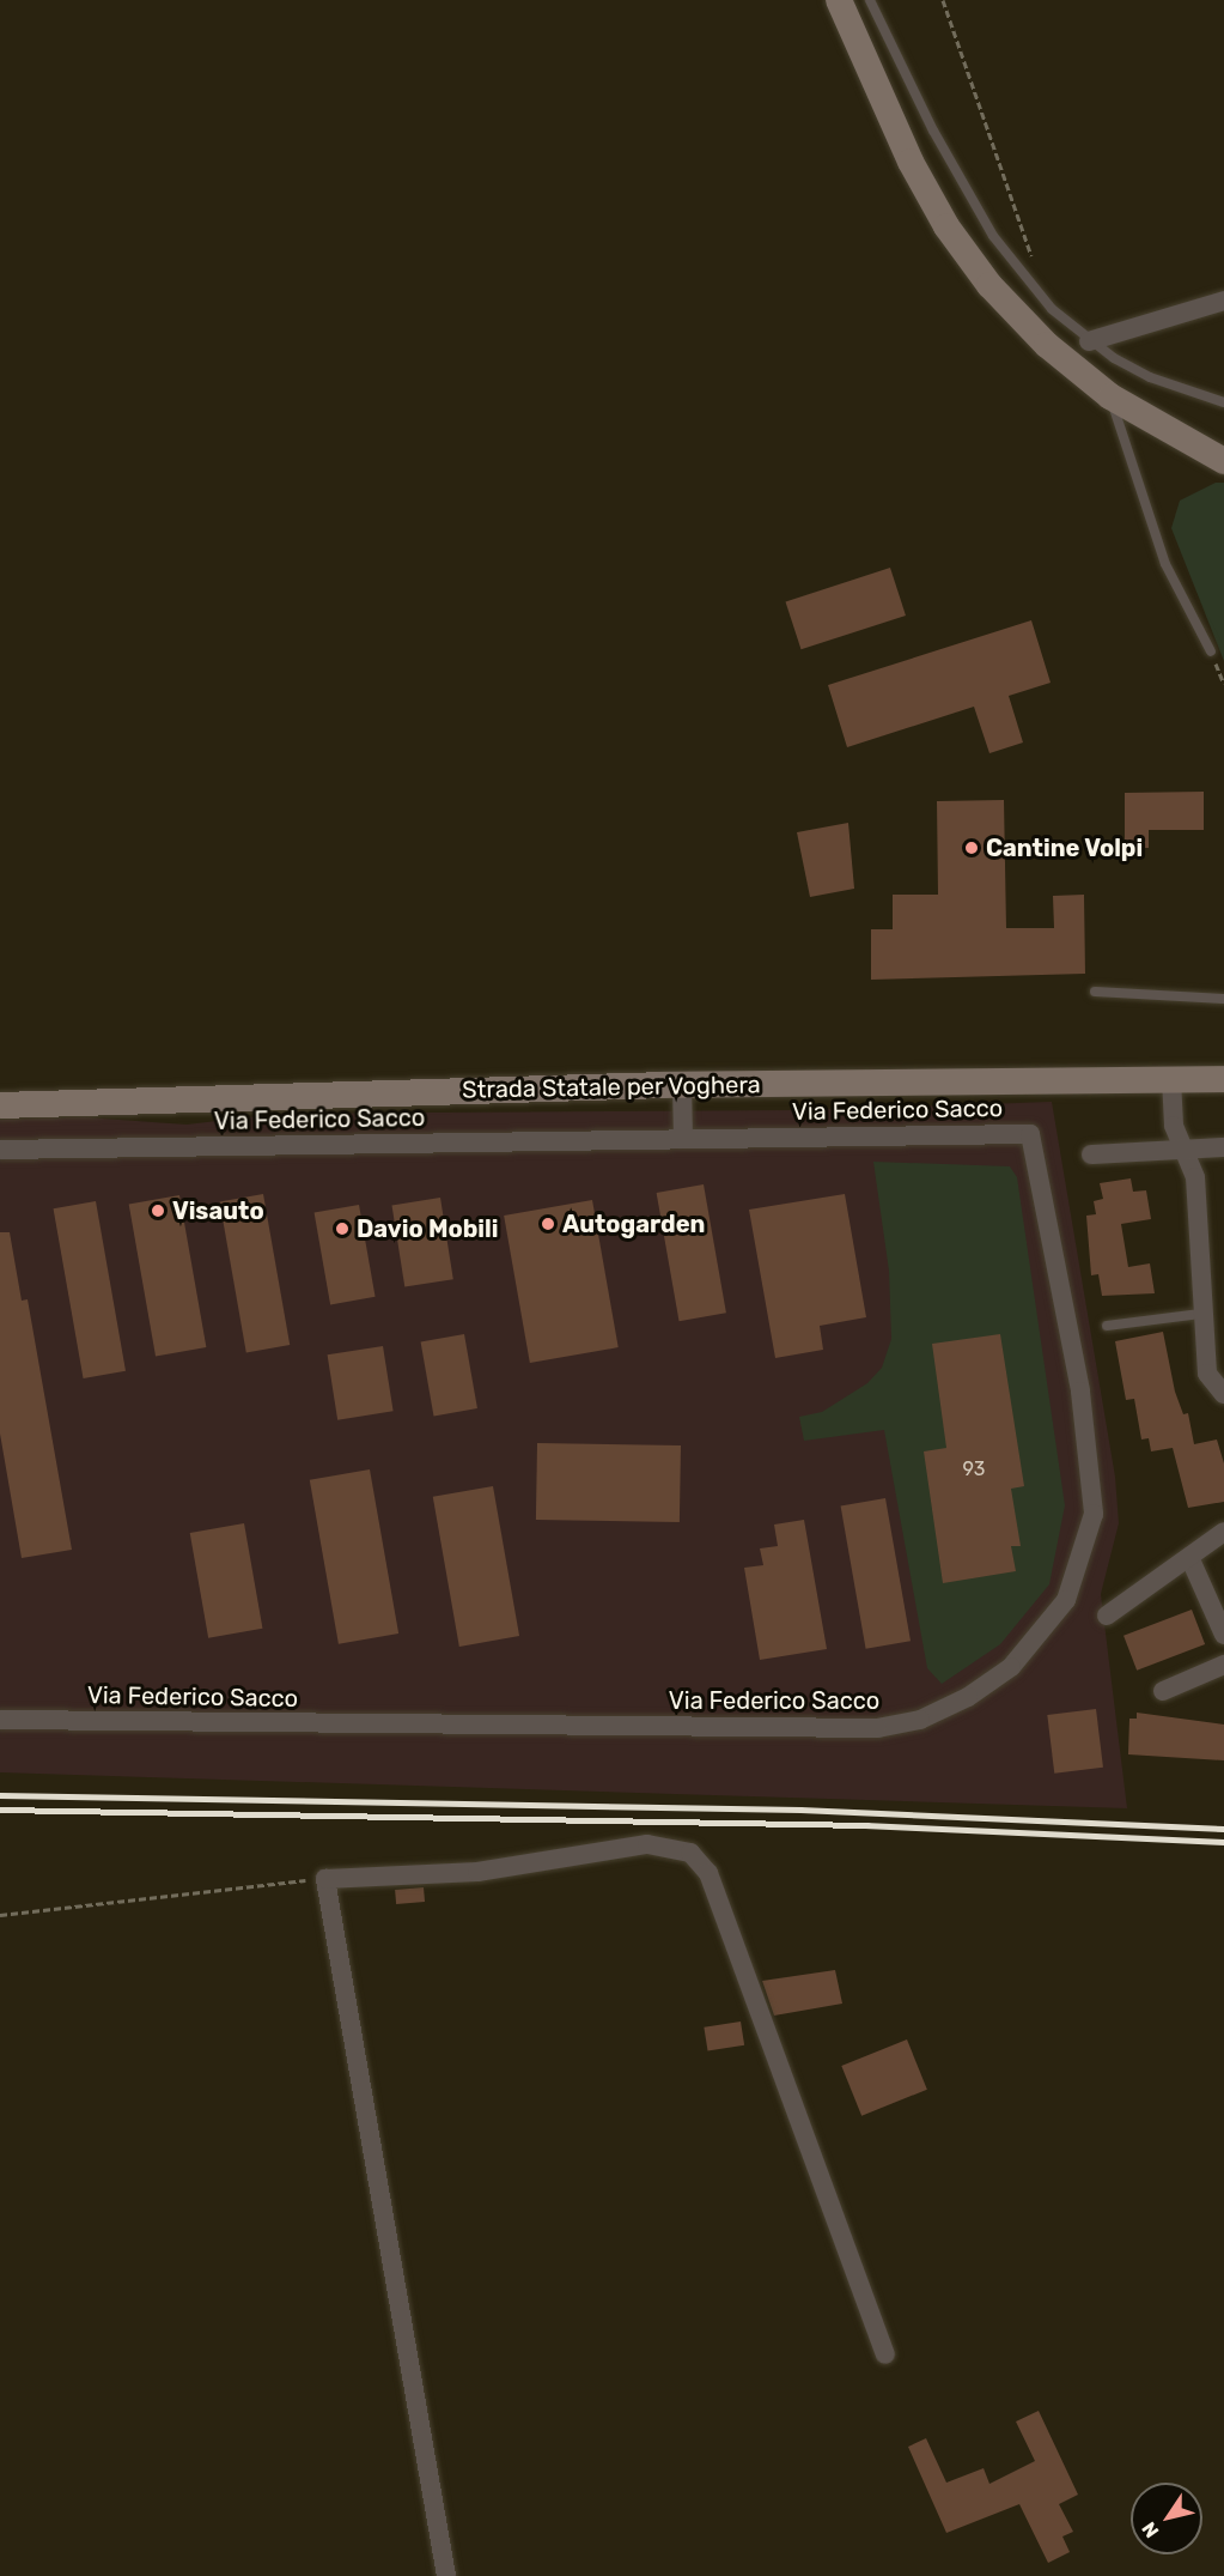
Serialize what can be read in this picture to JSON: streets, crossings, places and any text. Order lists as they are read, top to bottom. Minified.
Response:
{"streets":{"main road":["Strada Statale per Voghera"],"street":["Via Federico Sacco"]},"places":["Cantine Volpi","Visauto","Autogarden","Davio Mobili"],"house_numbers":["93"],"north":"bottom left"}
